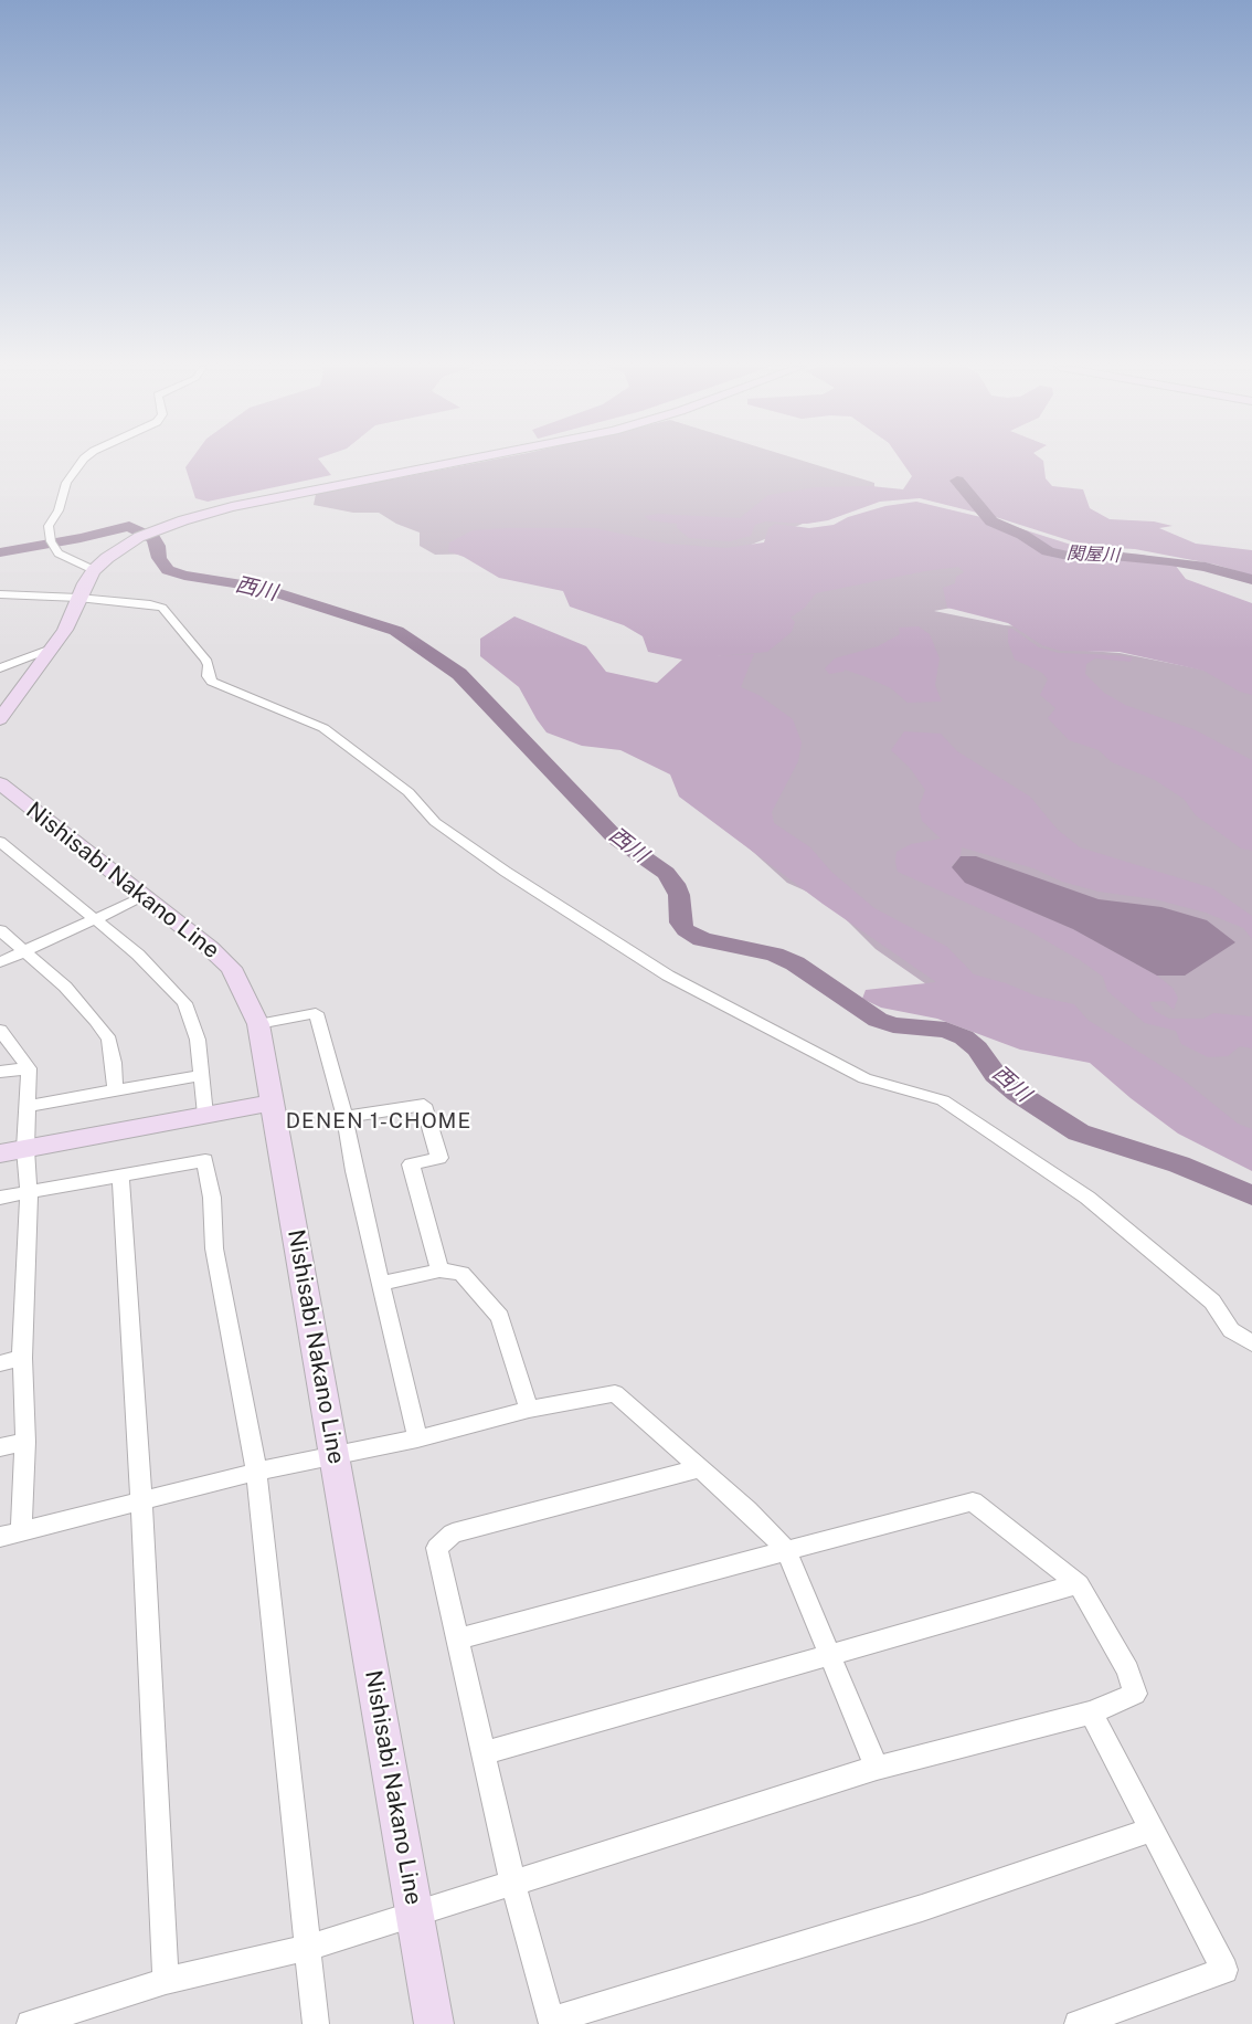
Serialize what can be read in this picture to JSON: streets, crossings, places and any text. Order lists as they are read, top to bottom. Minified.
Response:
{"streets":{"main road":["Nishisabi Nakano Line"]},"districts":["DENEN 1-CHOME"],"water":["関屋川","西川"]}
